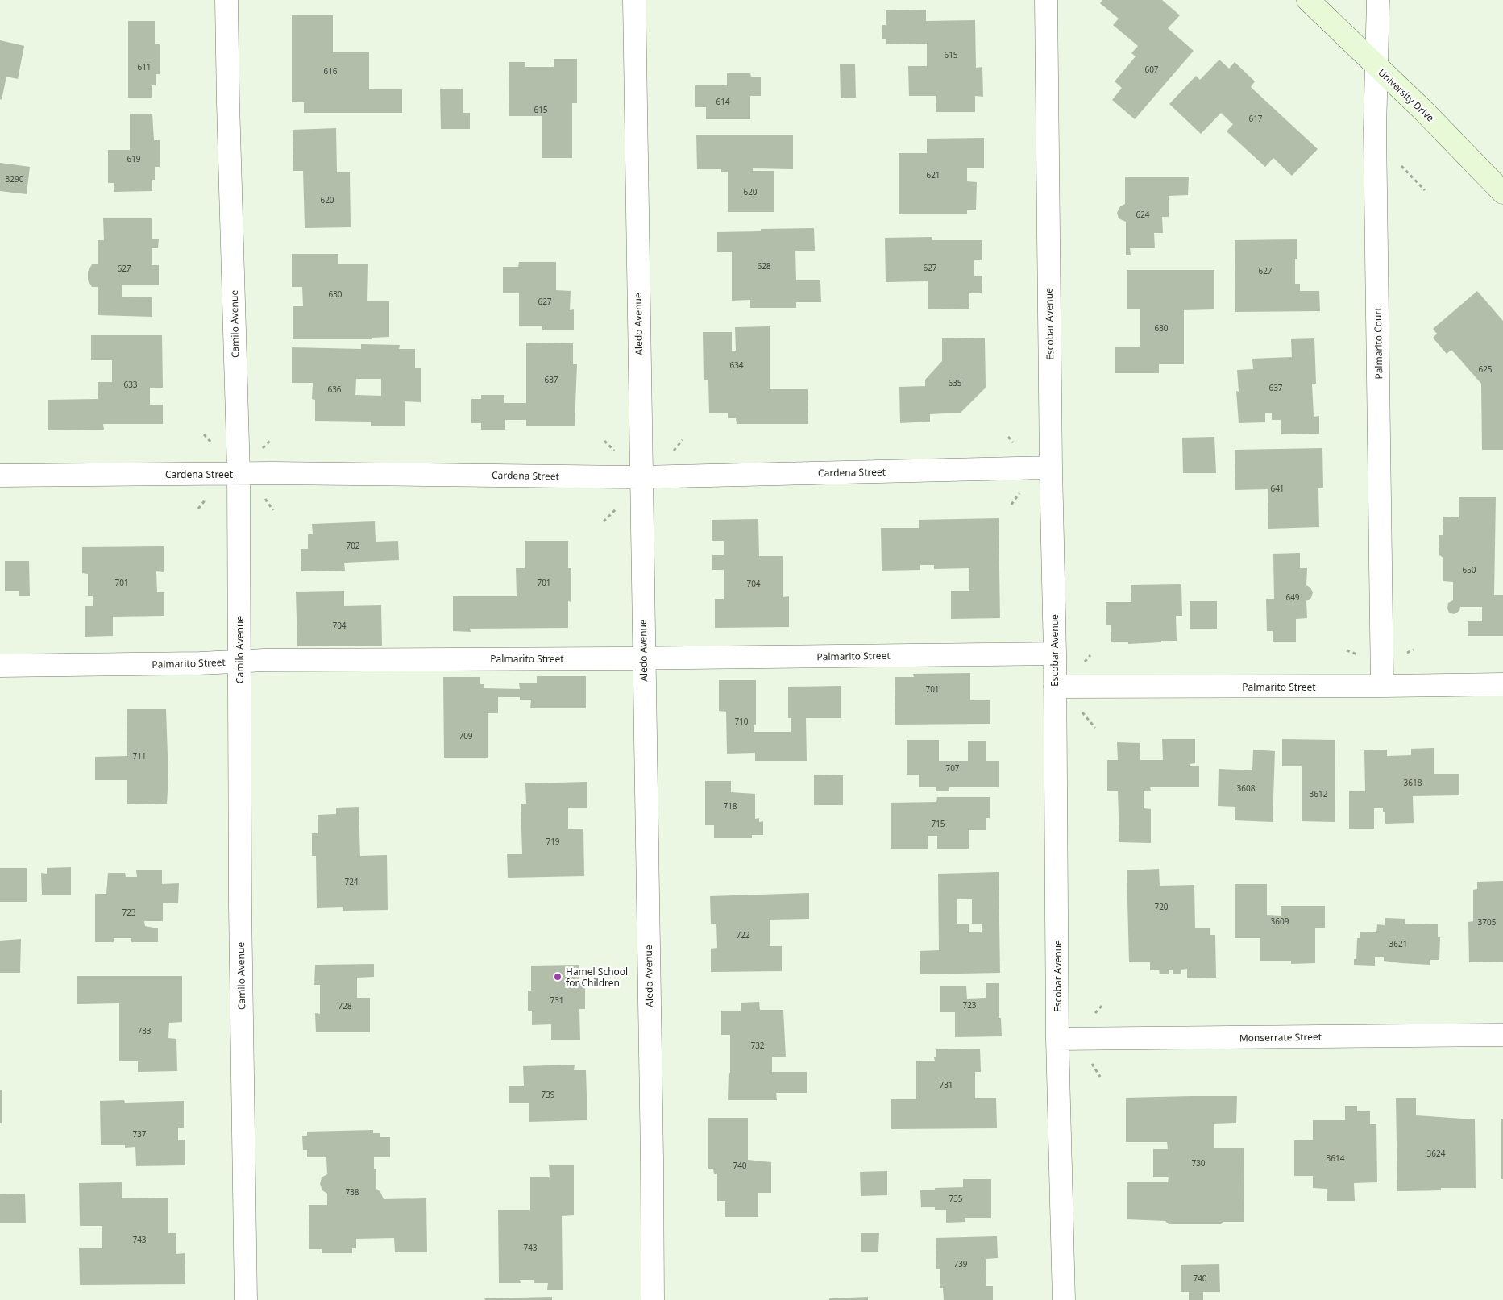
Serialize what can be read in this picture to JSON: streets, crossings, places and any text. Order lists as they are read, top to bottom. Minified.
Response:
{"streets":{"street":["University Drive","Camilo Avenue","Aledo Avenue","Escobar Avenue","Palmarito Court","Cardena Street","Palmarito Street","Monserrate Street"]},"crossings":[["University Drive","Palmarito Court"],["Camilo Avenue","Cardena Street"],["Camilo Avenue","Palmarito Street"],["Aledo Avenue","Cardena Street"],["Aledo Avenue","Palmarito Street"],["Escobar Avenue","Cardena Street"],["Escobar Avenue","Palmarito Street"],["Escobar Avenue","Monserrate Street"],["Palmarito Court","Palmarito Street"]],"places":["Hamel School for Children"],"house_numbers":["615","611","607","616","614","615","617","619","621","3290","620","620","624","628","627","627","627","630","627","630","634","625","637","635","633","637","636","641","702","650","701","701","704","649","704","701","710","709","711","707","3618","3608","3612","718","715","719","724","720","723","3609","3705","722","3621","731","723","728","733","732","731","739","737","3624","3614","730","740","738","735","743","743","739","740"]}
